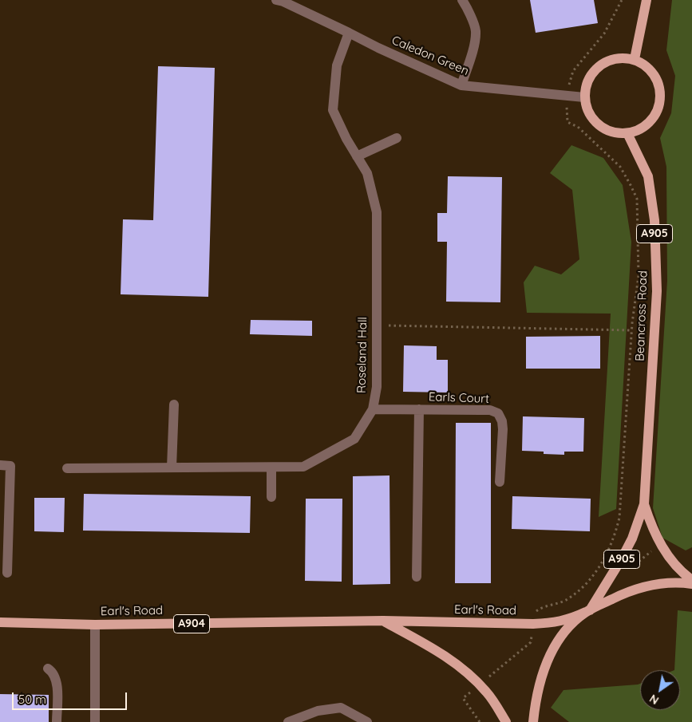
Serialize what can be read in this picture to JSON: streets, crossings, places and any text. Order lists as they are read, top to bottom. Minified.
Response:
{"streets":{"main road":["A905","Beancross Road","Earl's Road","A904"],"street":["Caledon Green","Roseland Hall","Earls Court"]},"crossings":[["Caledon Green","Beancross Road"],["Caledon Green","Roseland Hall"],["Beancross Road","Earl's Road"],["Roseland Hall","Earls Court"]],"scale_bar":"50 m","north":"bottom left"}
